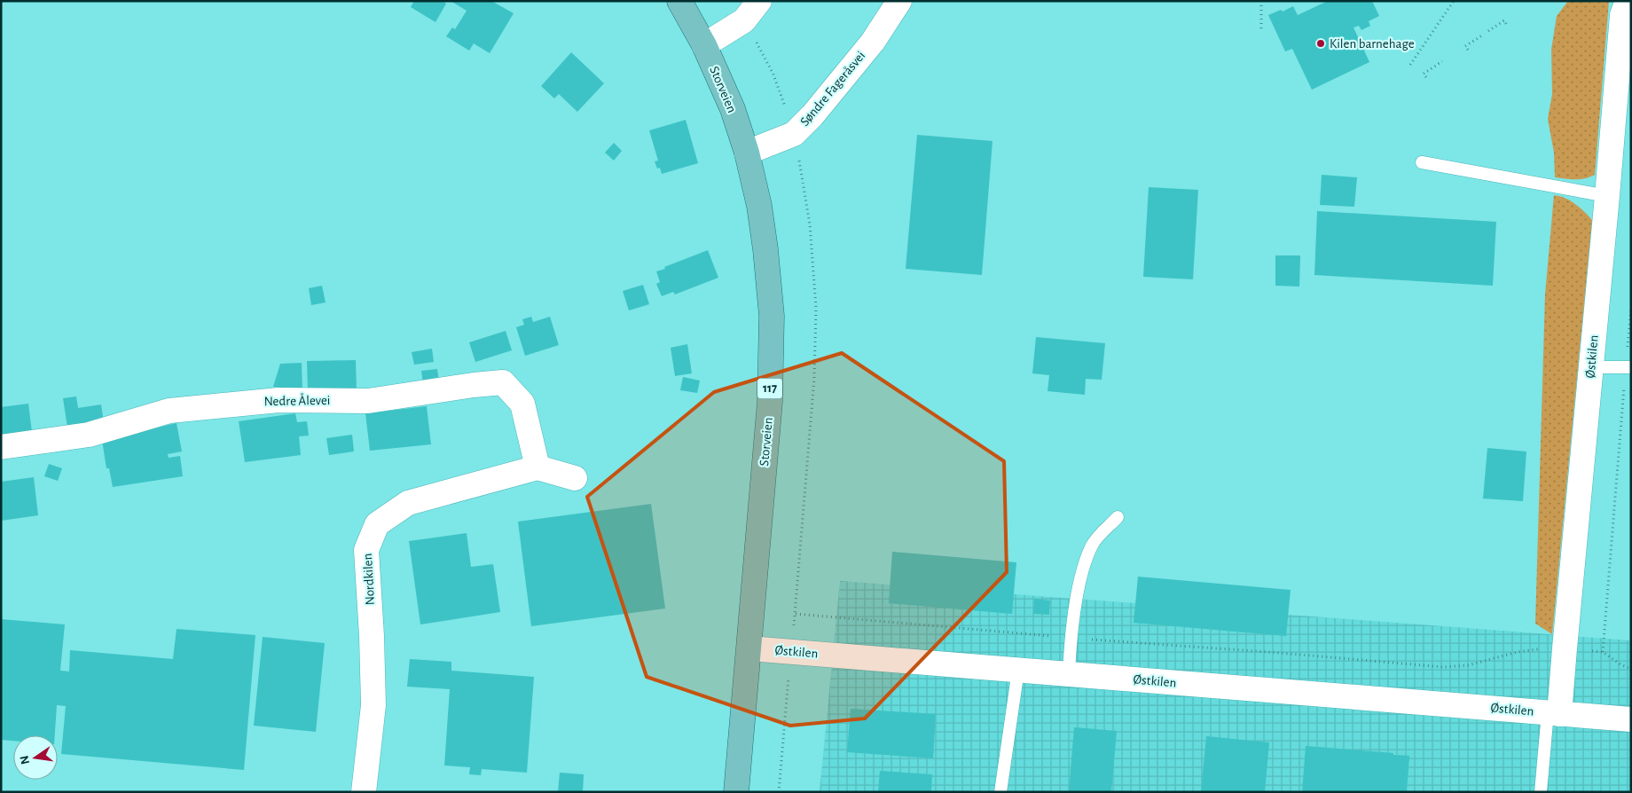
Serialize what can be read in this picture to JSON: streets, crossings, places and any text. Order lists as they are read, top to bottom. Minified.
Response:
{"streets":{"main road":["Storveien","117"],"street":["Søndre Fageråsvei","Østkilen","Nedre Ålevei","Nordkilen"]},"crossings":[["Søndre Fageråsvei","Storveien"],["Storveien","Østkilen"],["Nedre Ålevei","Nordkilen"]],"places":["Kilen barnehage"],"north":"left"}
